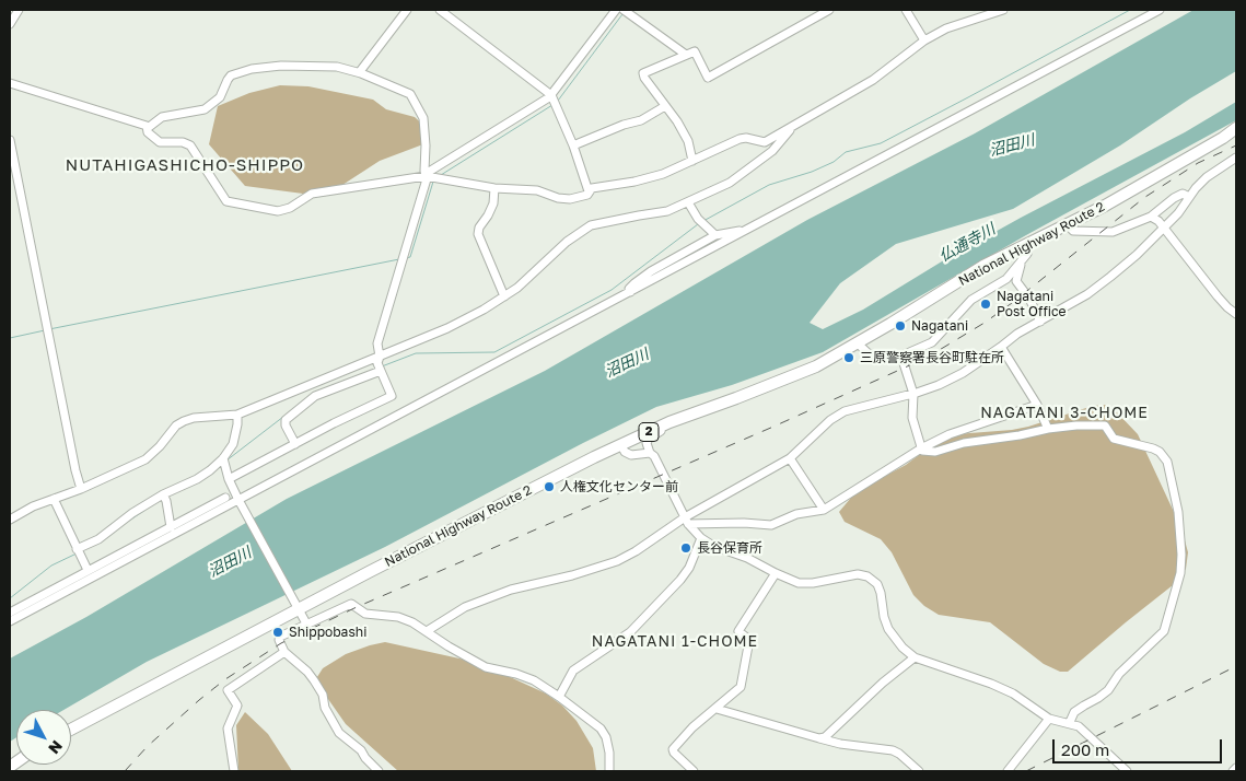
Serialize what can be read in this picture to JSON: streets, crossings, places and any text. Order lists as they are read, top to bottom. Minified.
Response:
{"streets":{"highway":["National Highway Route 2","2"]},"districts":["NUTAHIGASHICHO-SHIPPO","NAGATANI 3-CHOME","NAGATANI 1-CHOME"],"water":["沼田川","仏通寺川"],"places":["Nagatani Post Office","Nagatani","三原警察署長谷町駐在所","人権文化センター前","長谷保育所","Shippobashi"],"scale_bar":"200 m","north":"bottom right"}
